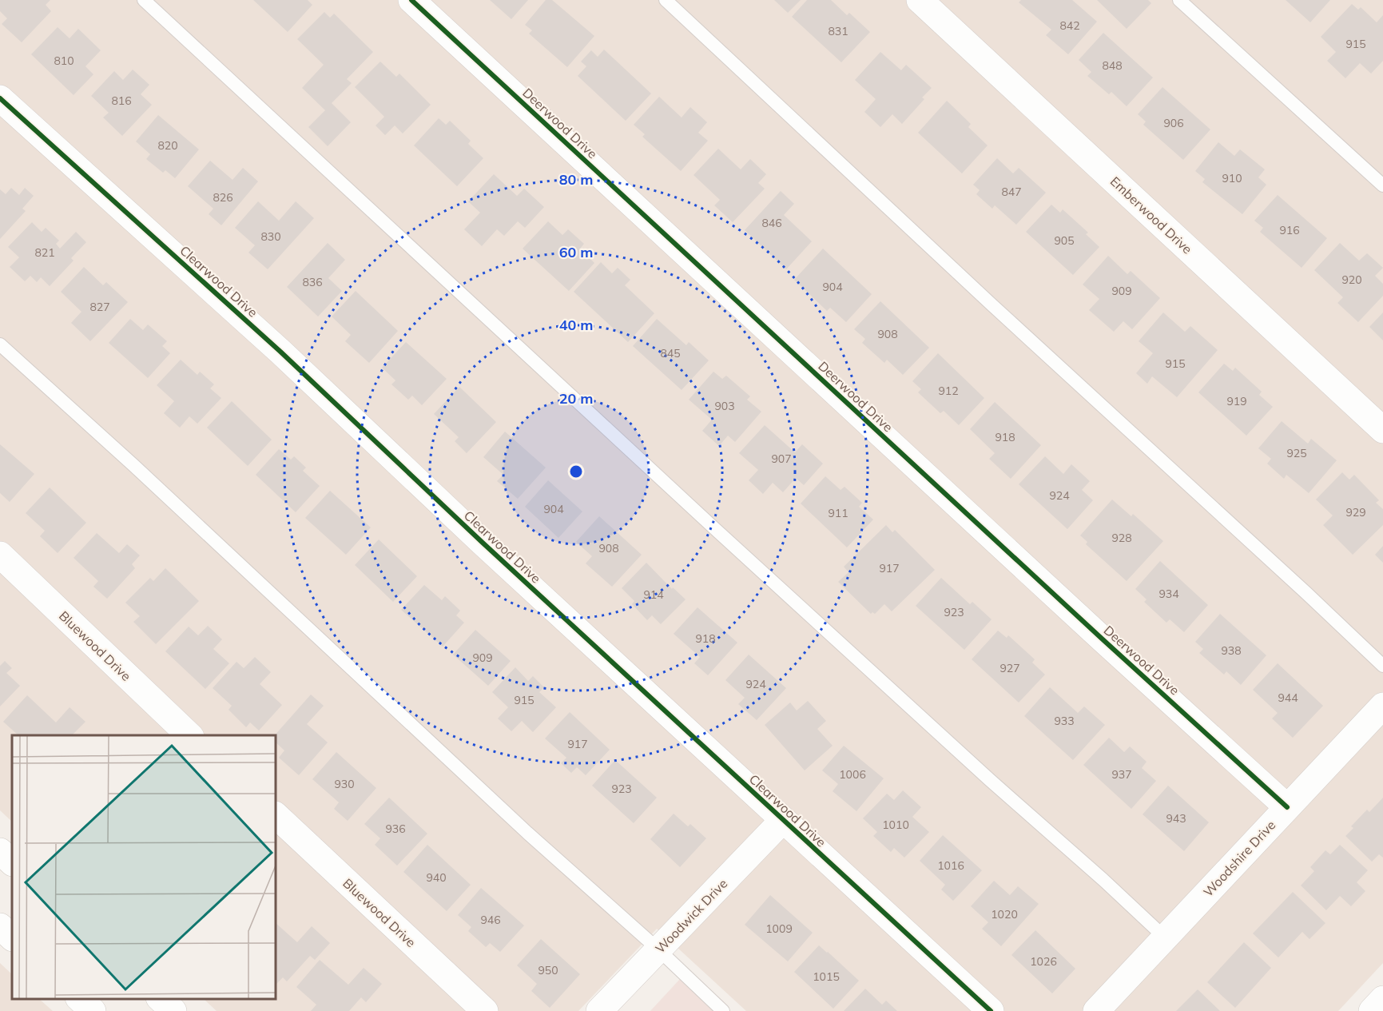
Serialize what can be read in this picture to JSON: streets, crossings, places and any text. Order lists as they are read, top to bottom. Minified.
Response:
{"streets":{"street":["Deerwood Drive","Emberwood Drive","Clearwood Drive","Bluewood Drive","Woodshire Drive","Woodwick Drive"]},"crossings":[["Deerwood Drive","Woodshire Drive"],["Clearwood Drive","Woodwick Drive"]],"house_numbers":["842","831","915","810","848","816","906","820","910","847","826","846","916","830","905","821","920","836","904","909","827","908","845","915","912","919","903","918","925","907","924","904","929","911","928","908","917","934","914","923","918","938","909","927","924","944","915","933","917","1006","937","930","923","943","1010","936","1016","940","1020","946","1009","1026","950","1015"],"rings":["80 m","60 m","40 m","20 m"]}
